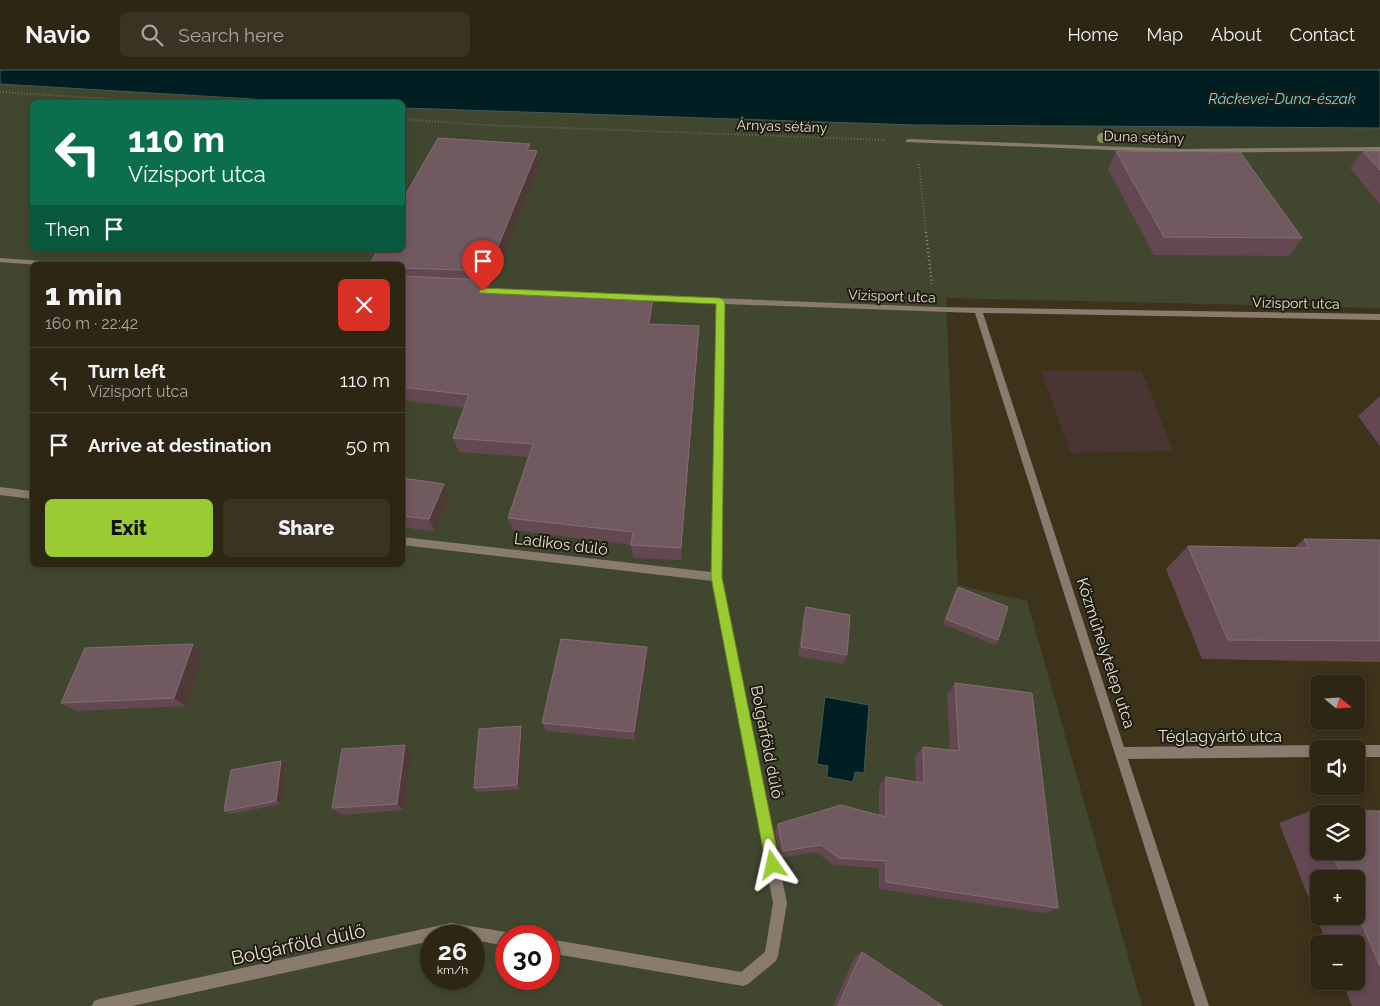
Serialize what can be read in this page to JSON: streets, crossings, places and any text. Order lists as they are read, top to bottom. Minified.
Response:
{"streets":{"street":["Duna sétány","Vízisport utca","Ladikos dűlő","Közműhelytelep utca","Téglagyártó utca","Bolgárföld dűlő"],"path":["Árnyas sétány"]},"crossings":[["Árnyas sétány","Duna sétány"],["Vízisport utca","Közműhelytelep utca"],["Vízisport utca","Bolgárföld dűlő"],["Ladikos dűlő","Bolgárföld dűlő"],["Közműhelytelep utca","Téglagyártó utca"]],"water":["Ráckevei-Duna-észak"],"north":"right","page":{"header":"Navio","search":"Search here","nav":["Home","Map","About","Contact"],"turn":["110 m","Vízisport utca"],"then":"Then","heading":["1 min","160 m · 22:42"],"list":[{"name":"Turn left","note":"Vízisport utca","value":"110 m"},{"name":"Arrive at destination","value":"50 m"}],"buttons":["Exit","Share"],"map_buttons":["+","−"],"speed":"26 km/h","limit":"30"}}
